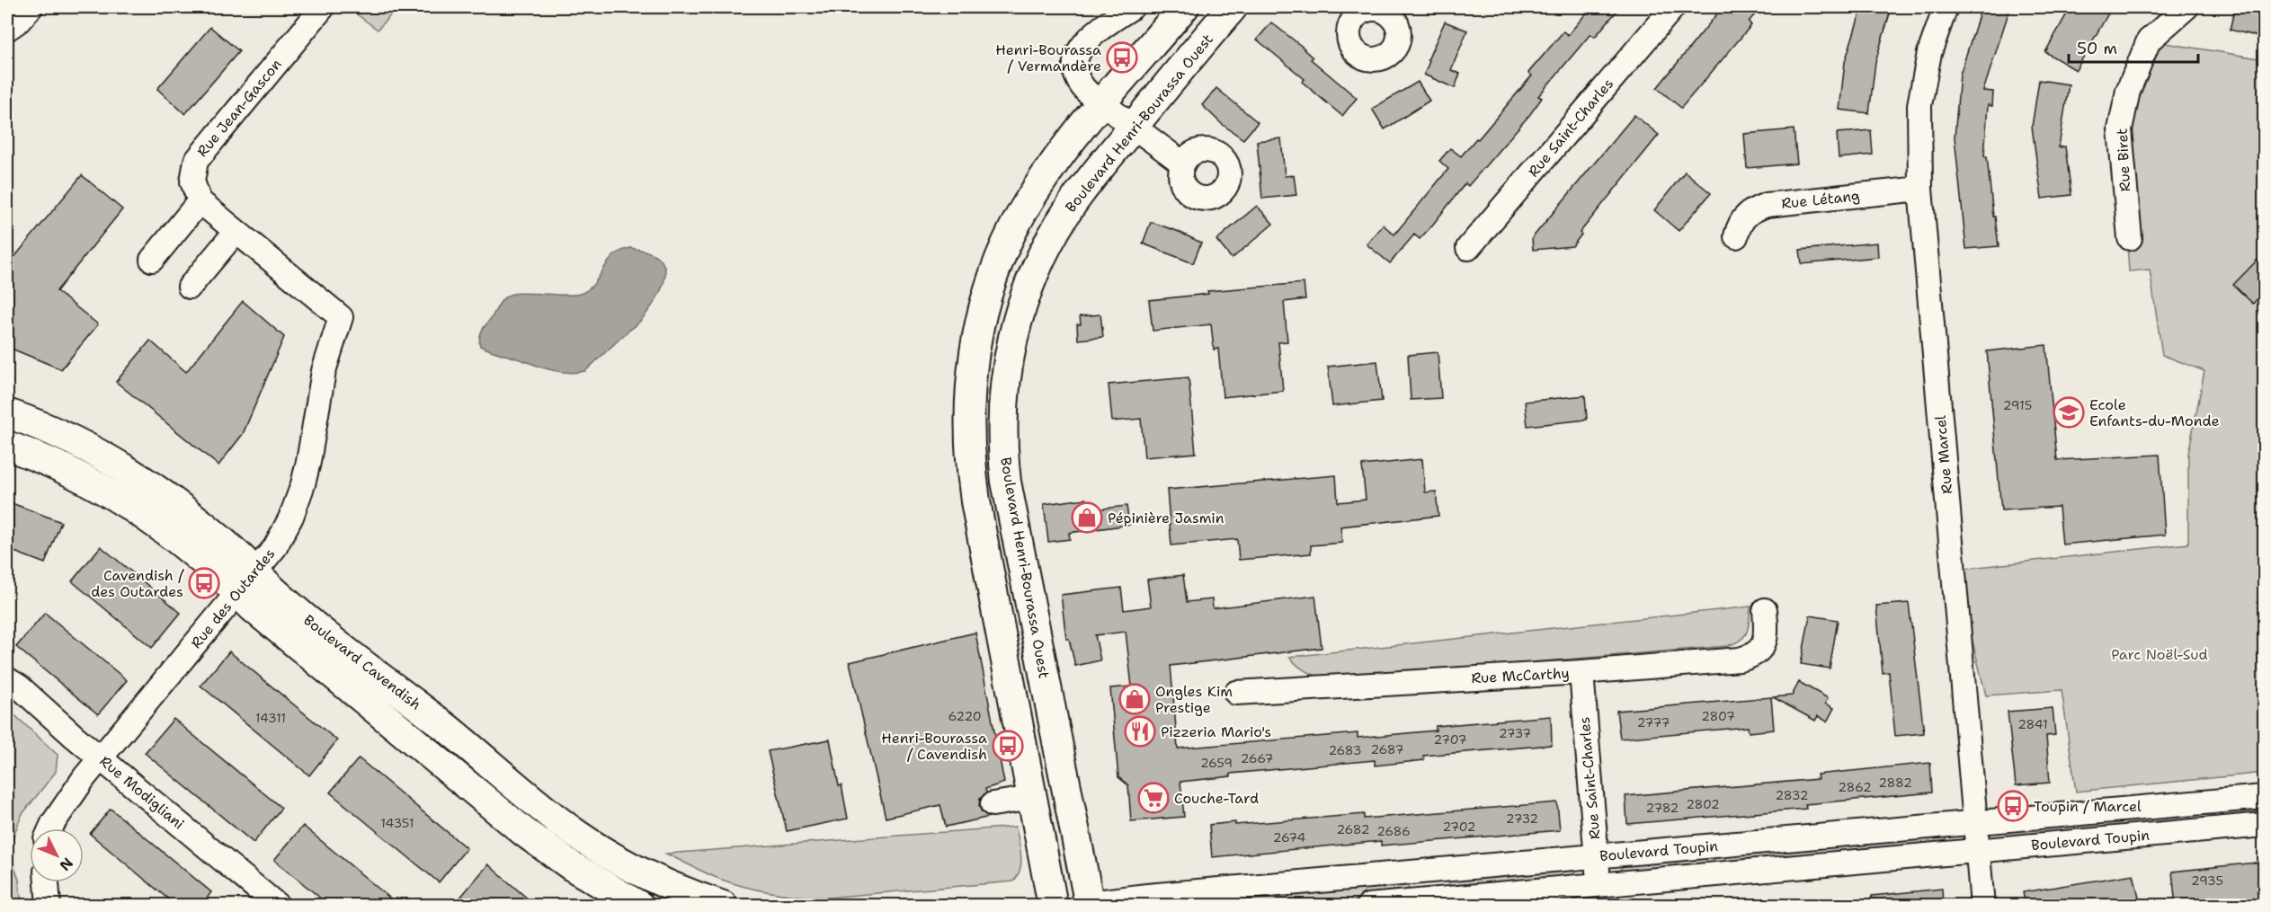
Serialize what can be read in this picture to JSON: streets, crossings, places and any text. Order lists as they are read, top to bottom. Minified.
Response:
{"streets":{"main road":["Boulevard Henri-Bourassa Ouest","Boulevard Cavendish","Boulevard Toupin"],"street":["Rue Jean-Gascon","Rue Saint-Charles","Rue Biret","Rue Létang","Rue Marcel","Rue des Outardes","Rue McCarthy","Rue Modigliani"]},"crossings":[["Boulevard Henri-Bourassa Ouest","Boulevard Toupin"],["Rue Saint-Charles","Rue McCarthy"],["Rue Saint-Charles","Boulevard Toupin"],["Rue Létang","Rue Marcel"],["Rue Marcel","Boulevard Toupin"],["Rue des Outardes","Boulevard Cavendish"],["Rue des Outardes","Rue Modigliani"]],"parks":["Parc Noël-Sud"],"places":{"bus stop":["Henri-Bourassa / Vermandère","Cavendish / des Outardes","Henri-Bourassa / Cavendish","Toupin / Marcel"],"school or university":["Ecole Enfants-du-Monde"],"shop":["Pépinière Jasmin","Ongles Kim Prestige"],"restaurant":["Pizzeria Mario's"],"supermarket":["Couche-Tard"]},"house_numbers":["2915","6220","2807","14311","2777","2841","2737","2707","2687","2683","2667","2659","2882","2862","2832","2802","2782","2732","14351","2702","2682","2686","2674","2935"],"scale_bar":"50 m","north":"bottom right"}
